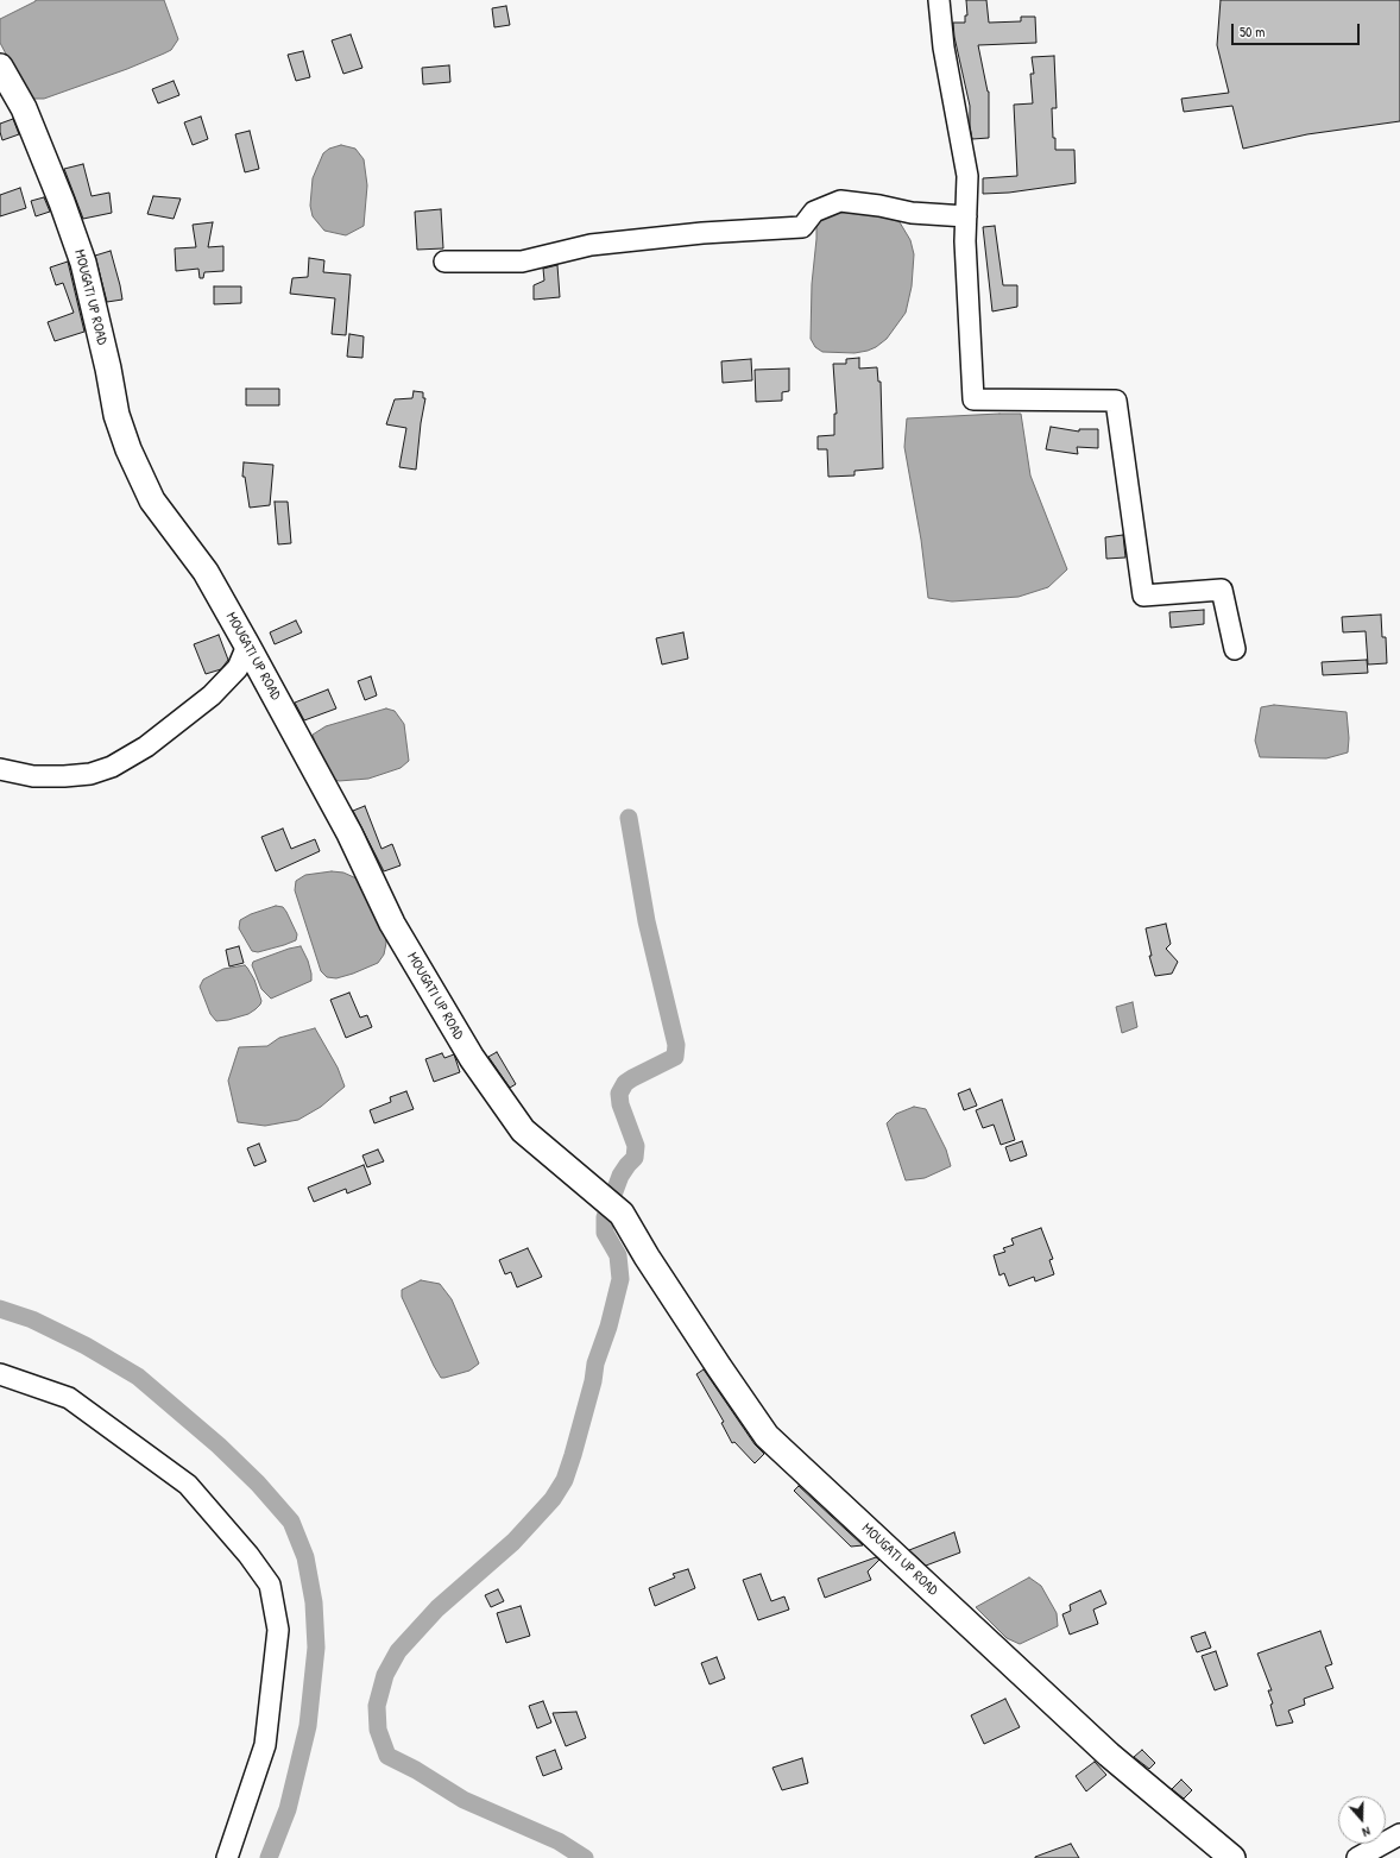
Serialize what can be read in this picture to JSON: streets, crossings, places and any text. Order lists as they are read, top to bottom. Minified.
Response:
{"streets":{"street":["MOUGATI UP ROAD"]},"scale_bar":"50 m","north":"bottom"}
